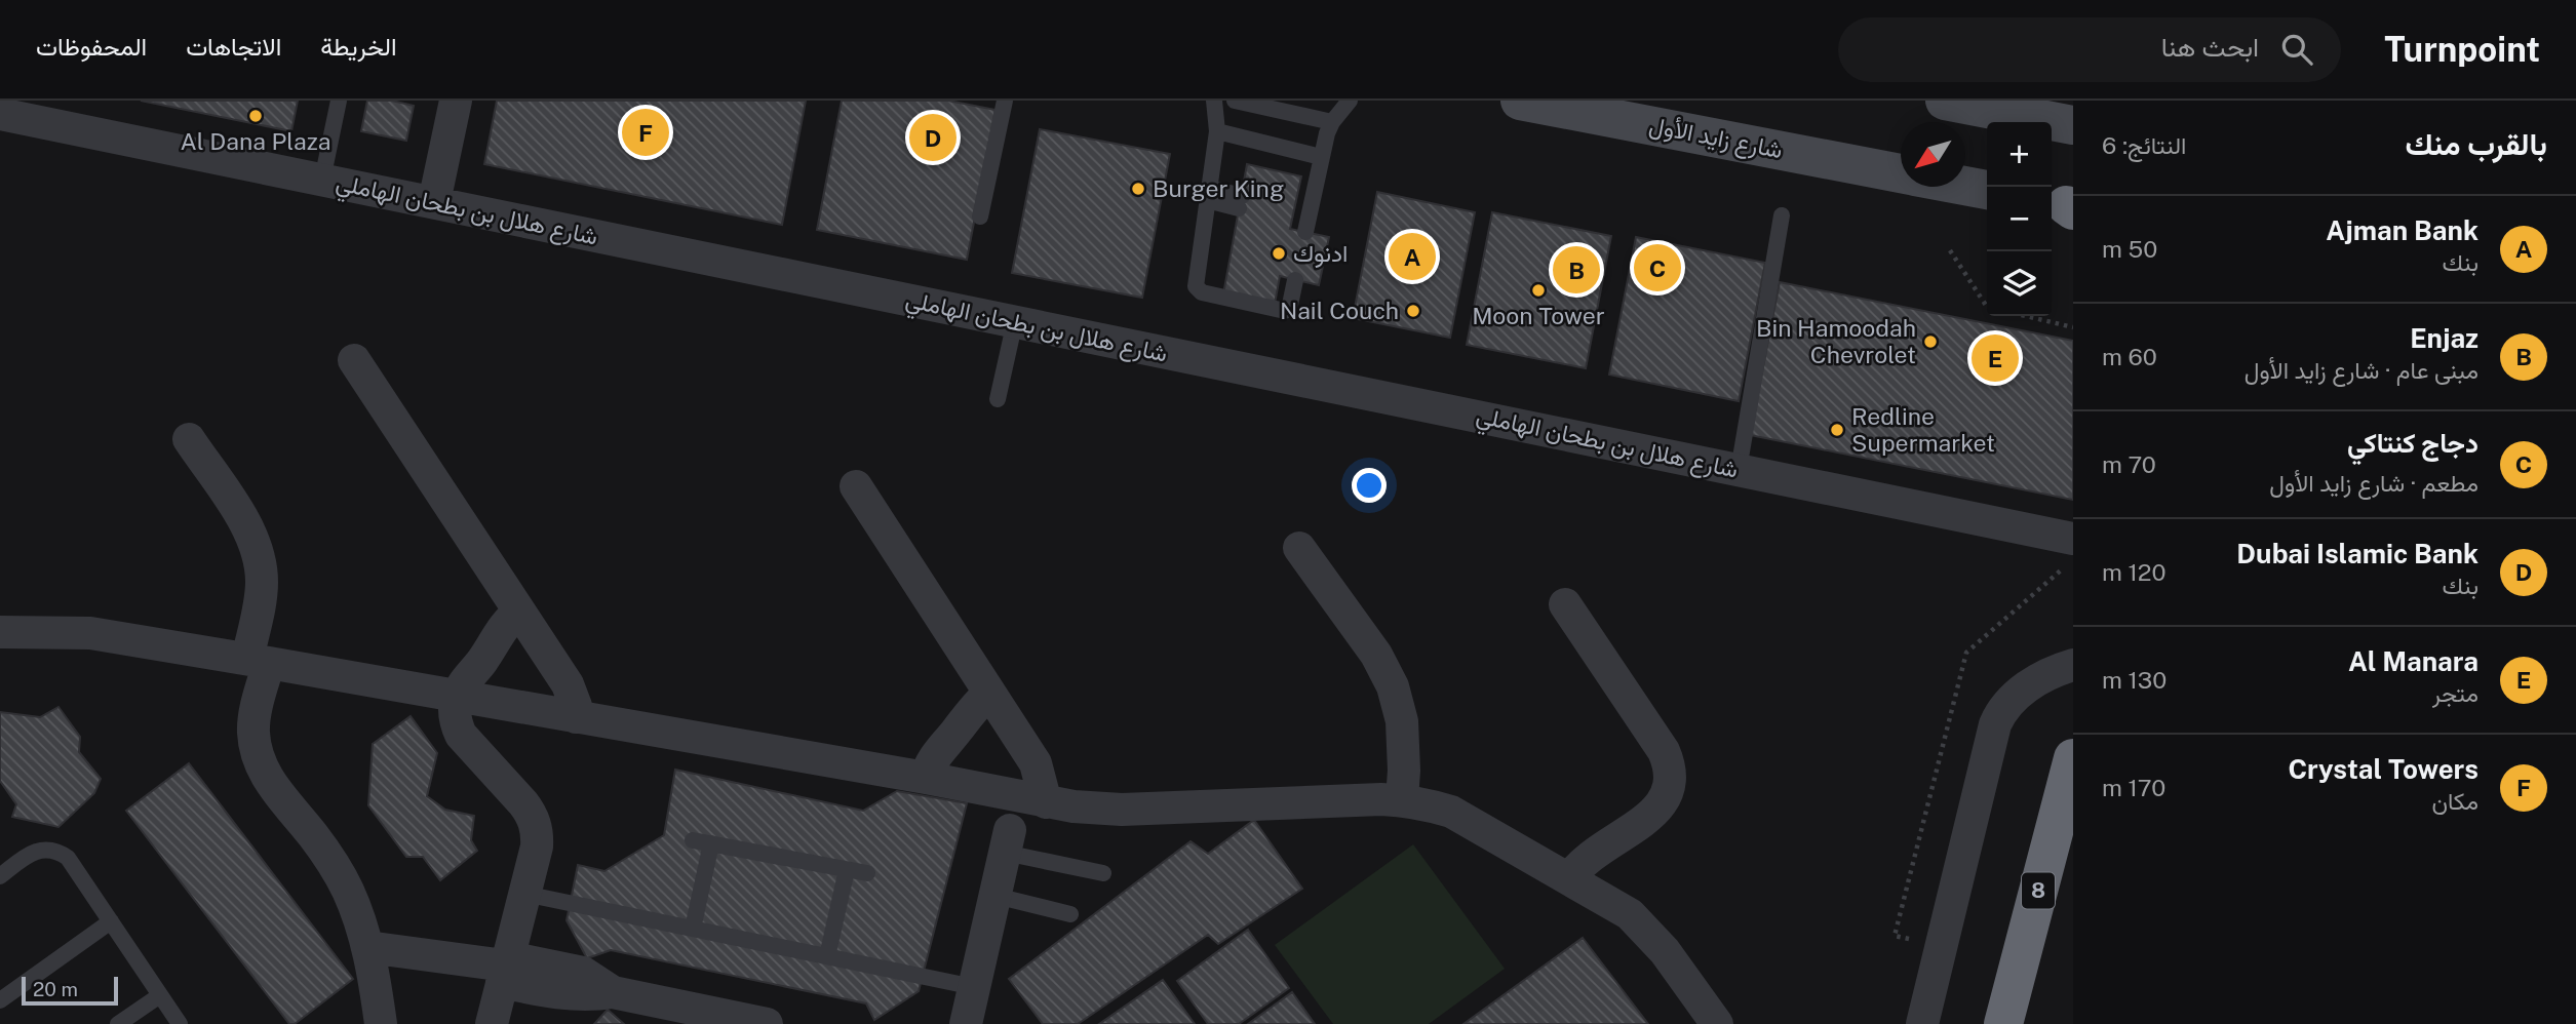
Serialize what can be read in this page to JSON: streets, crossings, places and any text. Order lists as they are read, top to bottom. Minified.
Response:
{"streets":{"highway":["8"],"main road":["شارع زايد الأول"],"street":["شارع هلال بن بطحان الهاملي"]},"places":["Al Dana Plaza","Burger King","ادنوك","Moon Tower","Nail Couch","Bin Hamoodah Chevrolet","Redline Supermarket"],"scale_bar":"20 m","north":"bottom left","page":{"header":"Turnpoint","search":"ابحث هنا","nav":["الخريطة","الاتجاهات","المحفوظات"],"heading":["بالقرب منك","النتائج: 6"],"pins":["F","D","A","C","B","E"],"map_buttons":["+","−"],"list":[{"mark":"A","name":"Ajman Bank","note":"بنك","value":"50 m"},{"mark":"B","name":"Enjaz","note":"مبنى عام · شارع زايد الأول","value":"60 m"},{"mark":"C","name":"دجاج كنتاكي","note":"مطعم · شارع زايد الأول","value":"70 m"},{"mark":"D","name":"Dubai Islamic Bank","note":"بنك","value":"120 m"},{"mark":"E","name":"Al Manara","note":"متجر","value":"130 m"},{"mark":"F","name":"Crystal Towers","note":"مكان","value":"170 m"}],"scale":"20 m"}}
